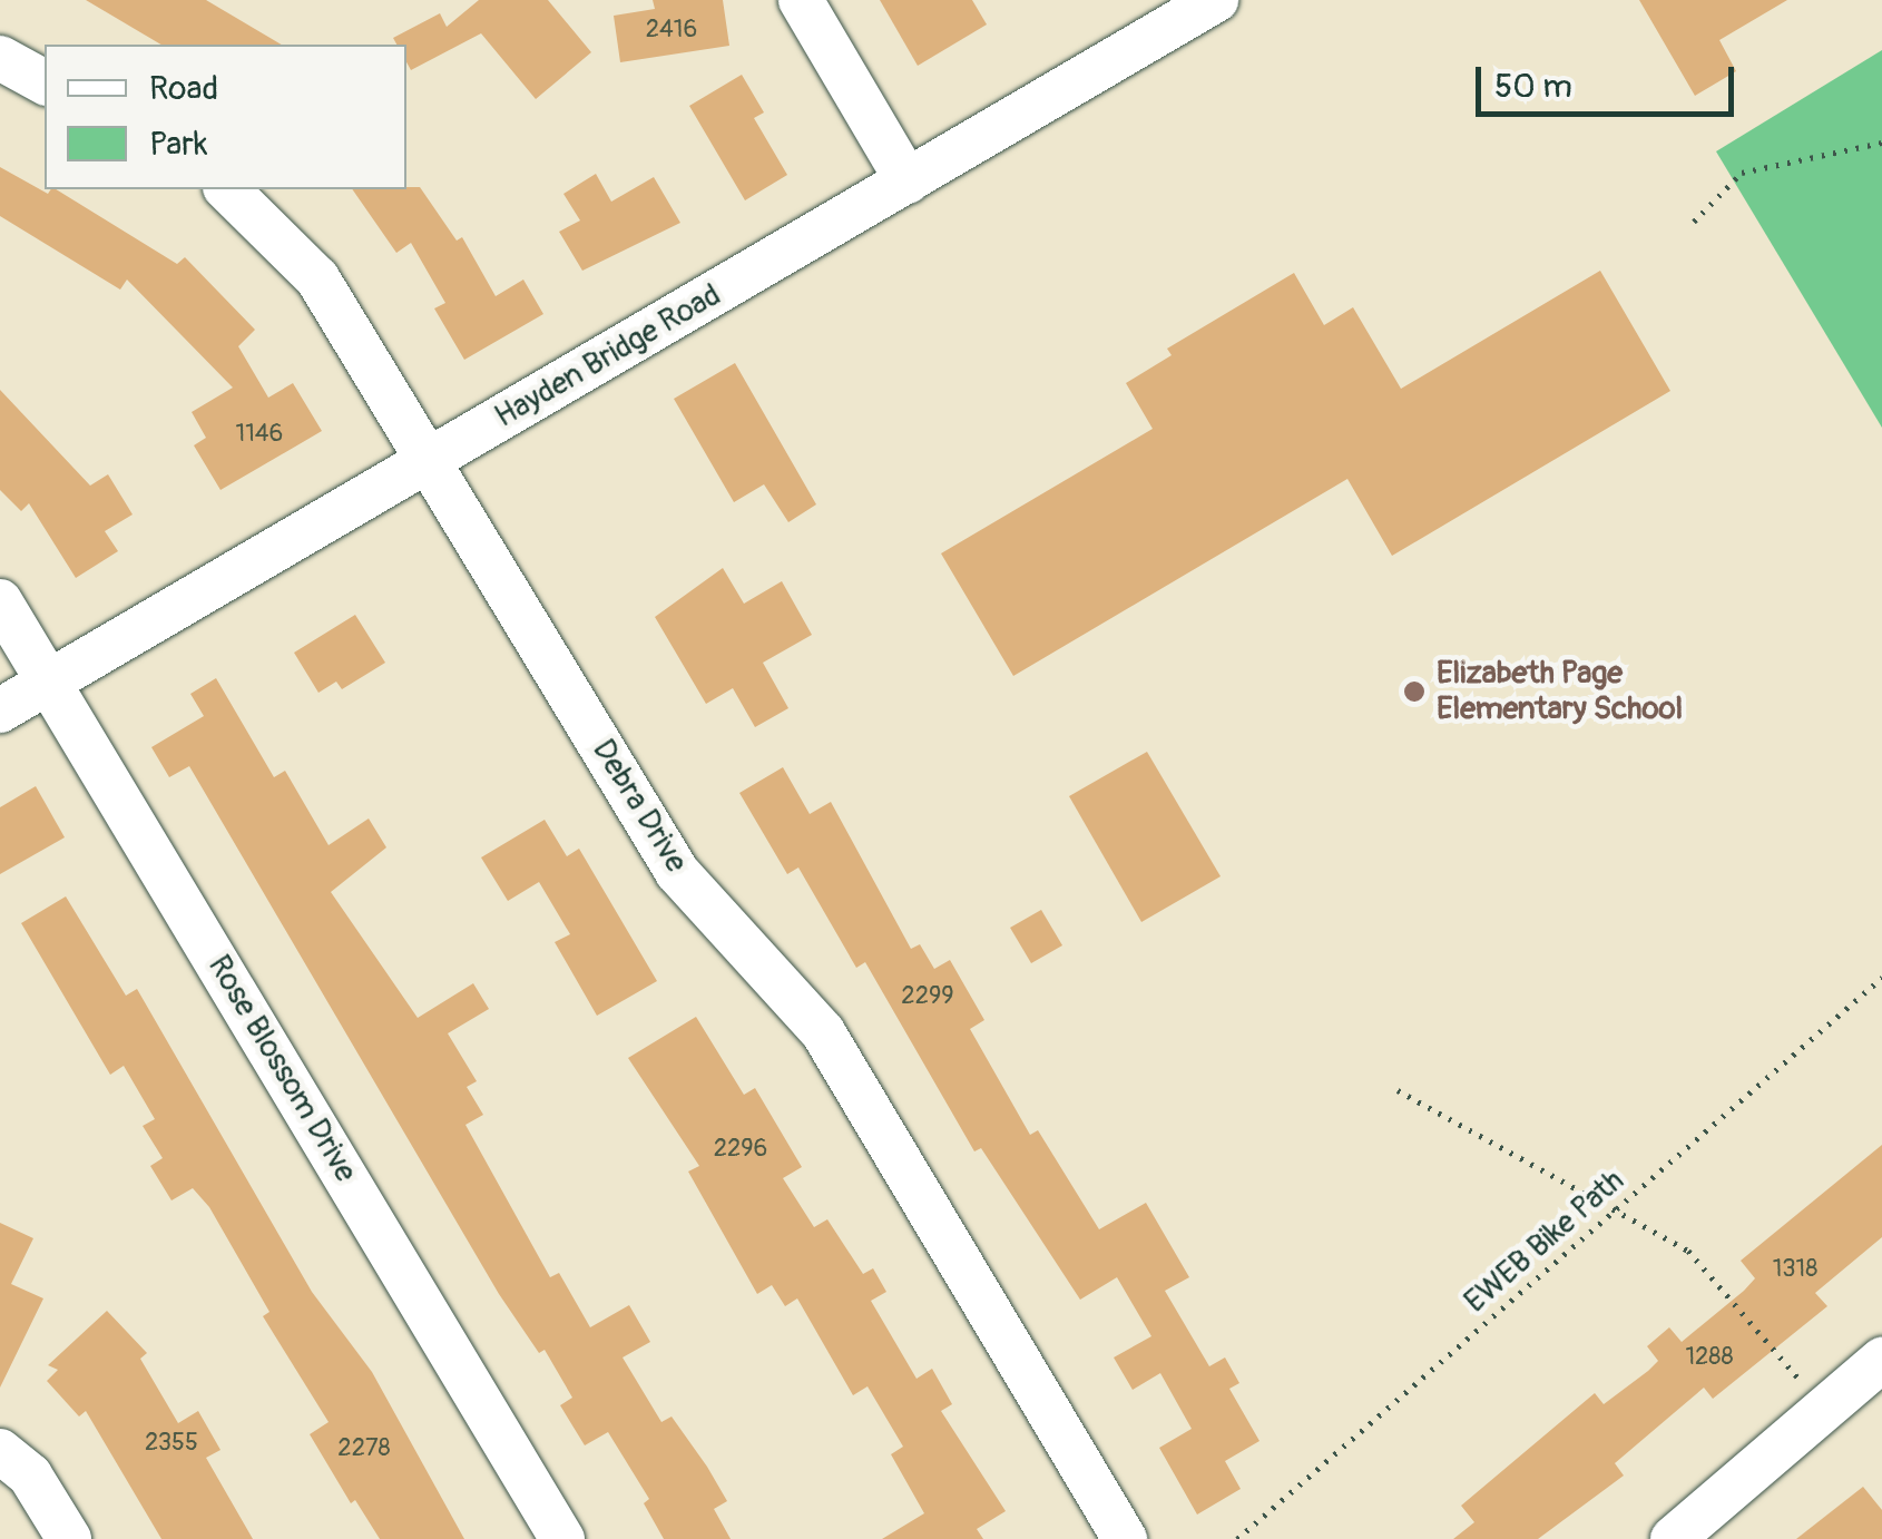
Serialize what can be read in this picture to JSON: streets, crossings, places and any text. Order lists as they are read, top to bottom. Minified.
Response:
{"streets":{"street":["Hayden Bridge Road","Debra Drive","Rose Blossom Drive"],"path":["EWEB Bike Path"]},"crossings":[["Hayden Bridge Road","Debra Drive"],["Hayden Bridge Road","Rose Blossom Drive"]],"places":["Elizabeth Page Elementary School"],"house_numbers":["2416","1146","2299","2296","1318","1288","2355","2278"],"legend":["Road","Park"],"scale_bar":"50 m"}
